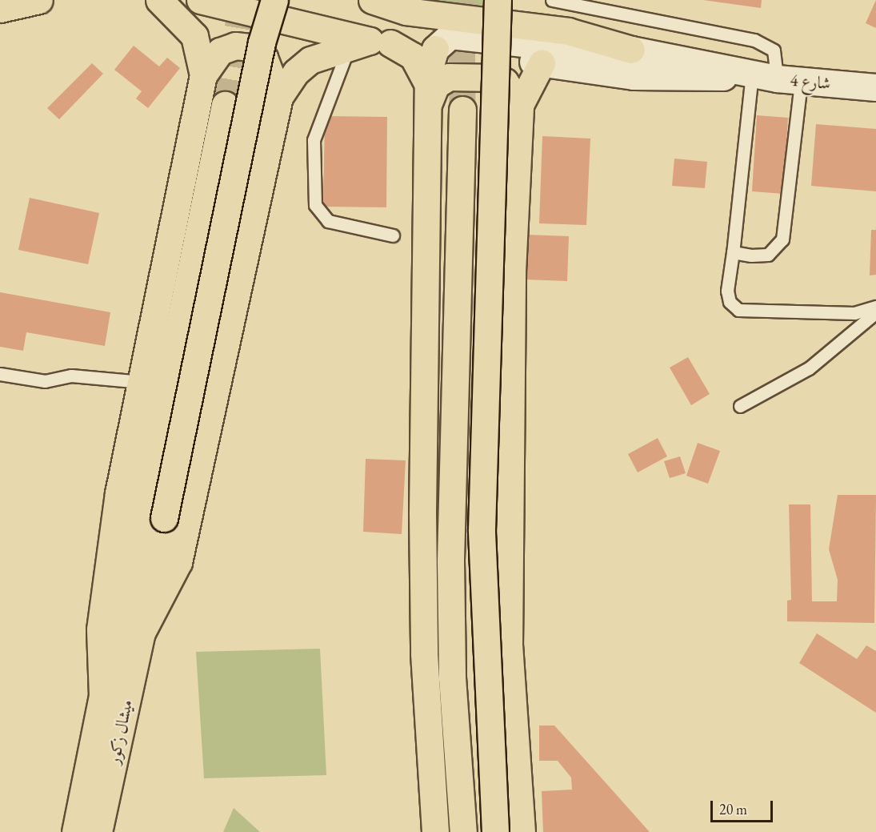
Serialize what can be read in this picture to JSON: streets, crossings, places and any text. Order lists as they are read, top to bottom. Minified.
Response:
{"streets":{"main road":["شارع 4","ميشال زكور"]},"scale_bar":"20 m"}
